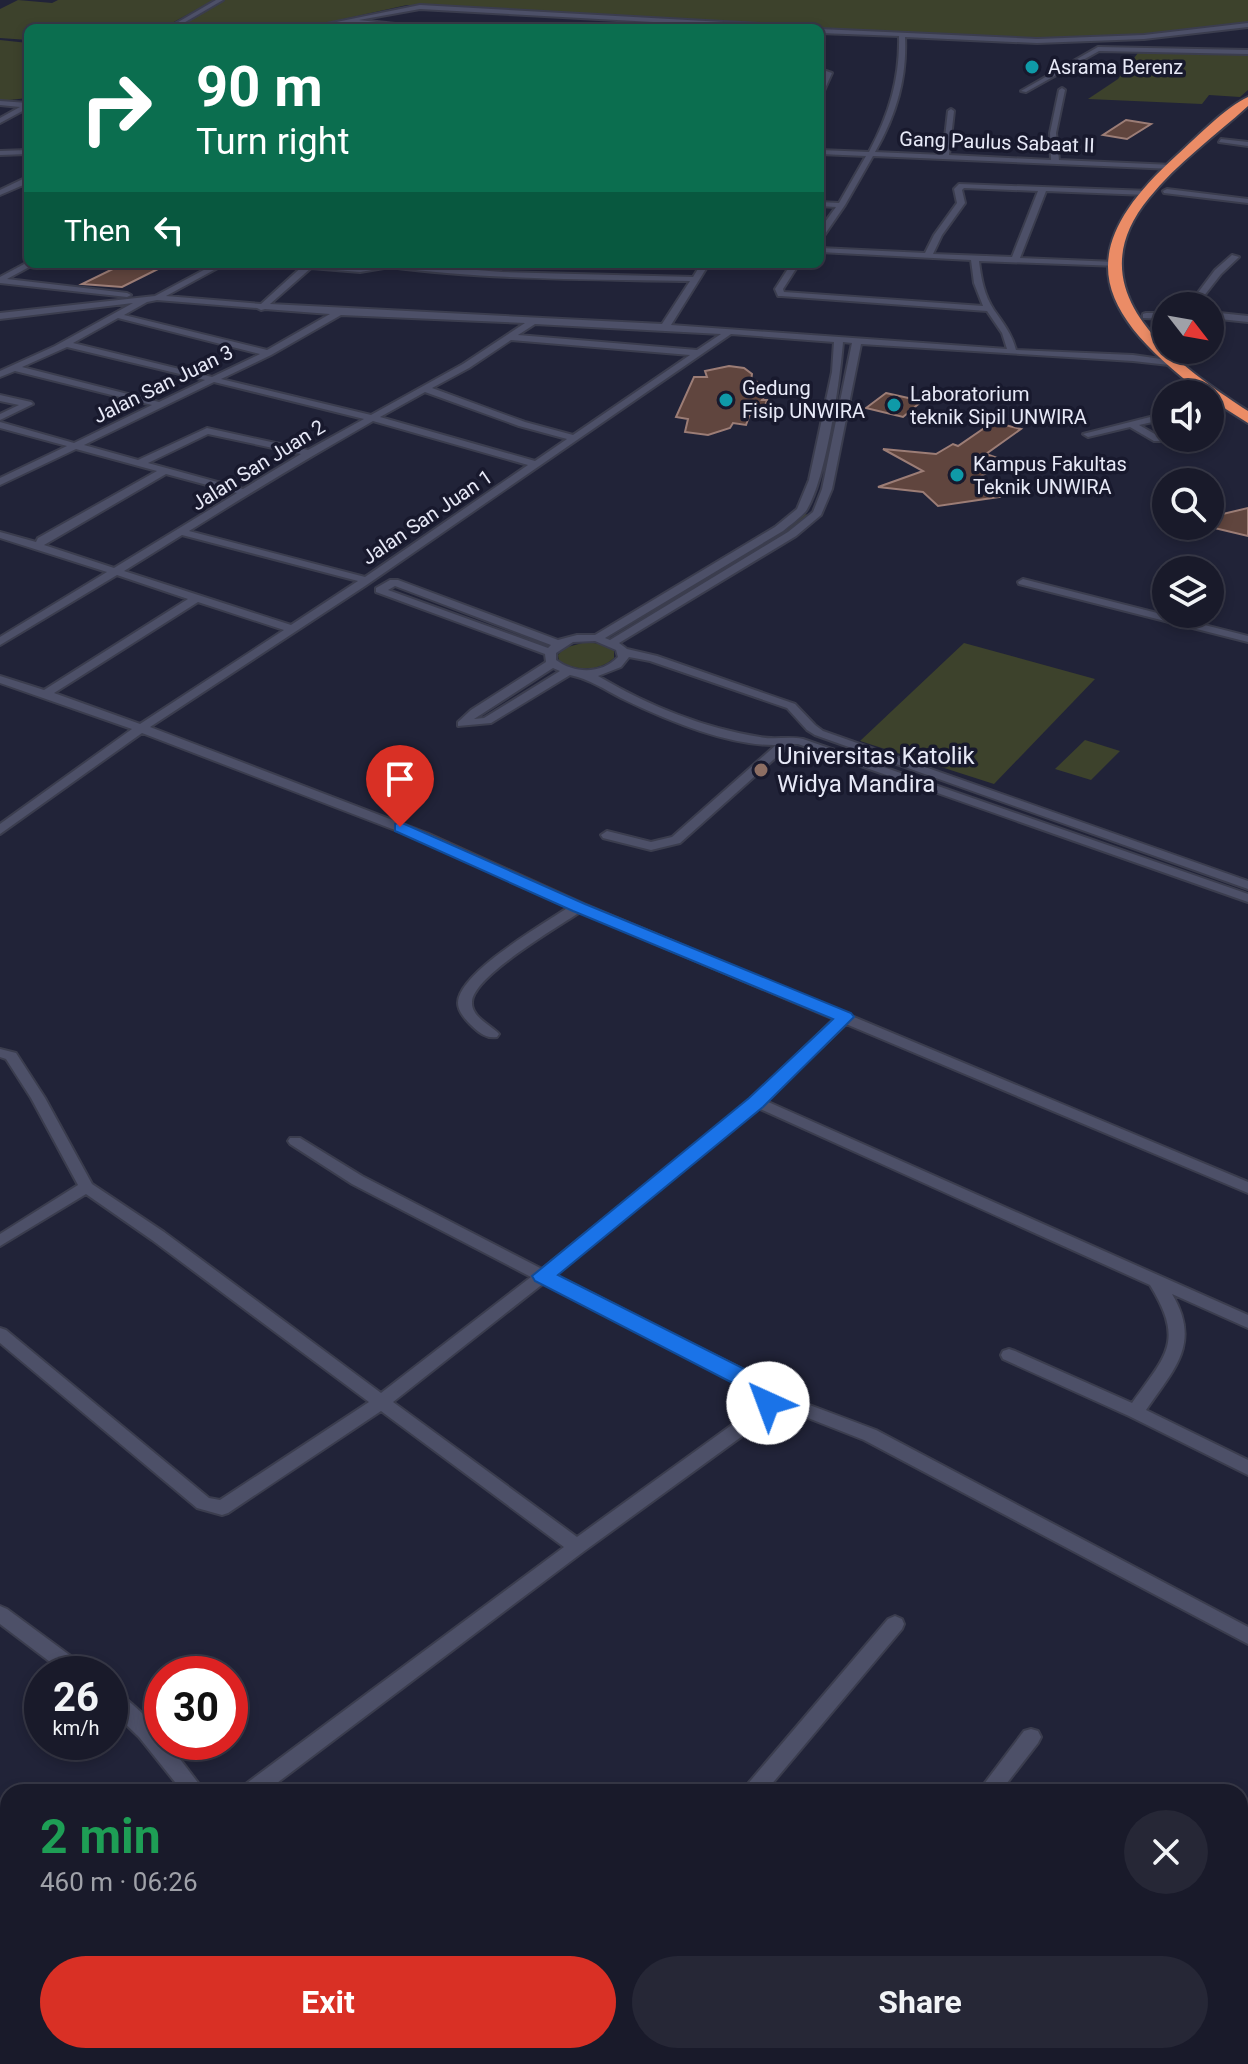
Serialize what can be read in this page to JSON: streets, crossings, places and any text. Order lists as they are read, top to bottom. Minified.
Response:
{"streets":{"street":["Gang Paulus Sabaat II","Jalan San Juan 3","Jalan San Juan 2","Jalan San Juan 1"]},"places":["Asrama Berenz","Gedung Fisip UNWIRA","Laboratorium teknik Sipil UNWIRA","Kampus Fakultas Teknik UNWIRA","Universitas Katolik Widya Mandira"],"north":"bottom right","page":{"turn":["90 m","Turn right"],"then":"Then","speed":"26 km/h","limit":"30","heading":["2 min","460 m · 06:26"],"buttons":["Exit","Share"]}}
